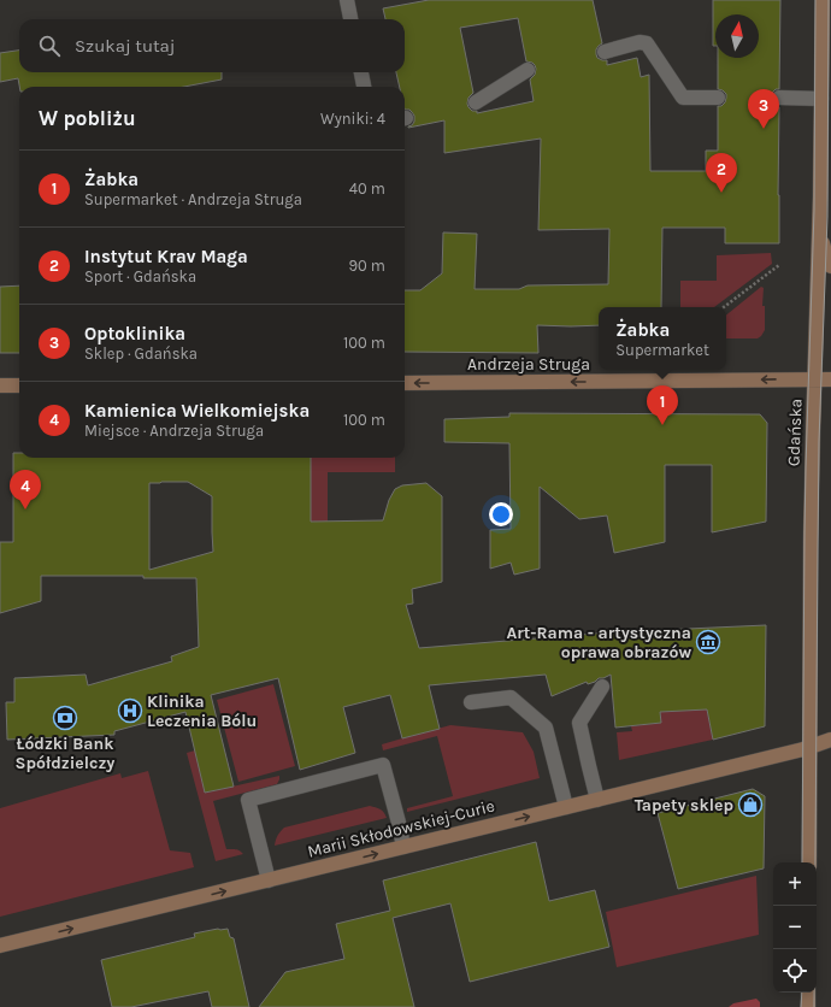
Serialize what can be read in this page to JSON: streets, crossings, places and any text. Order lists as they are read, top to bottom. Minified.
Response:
{"streets":{"street":["Andrzeja Struga","Gdańska","Marii Skłodowskiej-Curie"]},"crossings":[["Andrzeja Struga","Gdańska"],["Gdańska","Marii Skłodowskiej-Curie"]],"one_way":["Andrzeja Struga","Marii Skłodowskiej-Curie"],"places":{"museum":["Art-Rama - artystyczna oprawa obrazów"],"hospital":["Klinika Leczenia Bólu"],"bank":["Łódzki Bank Spółdzielczy"],"shop":["Tapety sklep"]},"north":"top","page":{"search":"Szukaj tutaj","heading":["W pobliżu","Wyniki: 4"],"pins":["3","2","1","4"],"list":[{"mark":"1","name":"Żabka","note":"Supermarket · Andrzeja Struga","value":"40 m"},{"mark":"2","name":"Instytut Krav Maga","note":"Sport · Gdańska","value":"90 m"},{"mark":"3","name":"Optoklinika","note":"Sklep · Gdańska","value":"100 m"},{"mark":"4","name":"Kamienica Wielkomiejska","note":"Miejsce · Andrzeja Struga","value":"100 m"}],"popup":["Żabka","Supermarket"],"map_buttons":["+","−"]}}
